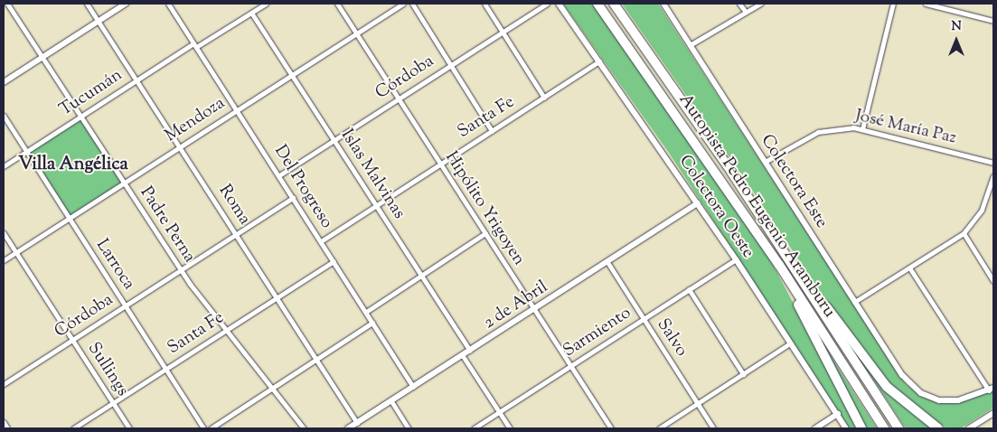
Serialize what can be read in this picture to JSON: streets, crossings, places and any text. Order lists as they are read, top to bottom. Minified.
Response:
{"streets":{"highway":["Autopista Pedro Eugenio Aramburu"],"street":["Córdoba","Tucumán","Santa Fe","Mendoza","José María Paz","Islas Malvinas","Colectora Este","Del Progreso","Roma","Colectora Oeste","Hipólito Yrigoyen","Padre Perna","Larroca","2 de Abril","Sarmiento","Salvo","Sullings"]},"crossings":[["Córdoba","Islas Malvinas"],["Córdoba","Del Progreso"],["Córdoba","Roma"],["Córdoba","Hipólito Yrigoyen"],["Córdoba","Padre Perna"],["Córdoba","Larroca"],["Córdoba","Sullings"],["Tucumán","Islas Malvinas"],["Tucumán","Del Progreso"],["Tucumán","Roma"],["Tucumán","Padre Perna"],["Tucumán","Larroca"],["Santa Fe","Islas Malvinas"],["Santa Fe","Del Progreso"],["Santa Fe","Roma"],["Santa Fe","Colectora Oeste"],["Santa Fe","Hipólito Yrigoyen"],["Santa Fe","Padre Perna"],["Santa Fe","Larroca"],["Santa Fe","Sullings"],["Mendoza","Islas Malvinas"],["Mendoza","Del Progreso"],["Mendoza","Roma"],["Mendoza","Hipólito Yrigoyen"],["Mendoza","Padre Perna"],["Mendoza","Larroca"],["Mendoza","Sullings"],["José María Paz","Colectora Este"],["Islas Malvinas","2 de Abril"],["Del Progreso","2 de Abril"],["Roma","2 de Abril"],["Colectora Oeste","2 de Abril"],["Colectora Oeste","Sarmiento"],["Hipólito Yrigoyen","2 de Abril"],["Hipólito Yrigoyen","Sarmiento"],["2 de Abril","Salvo"],["Sarmiento","Salvo"]],"districts":["Villa Angélica"],"north":"top"}
